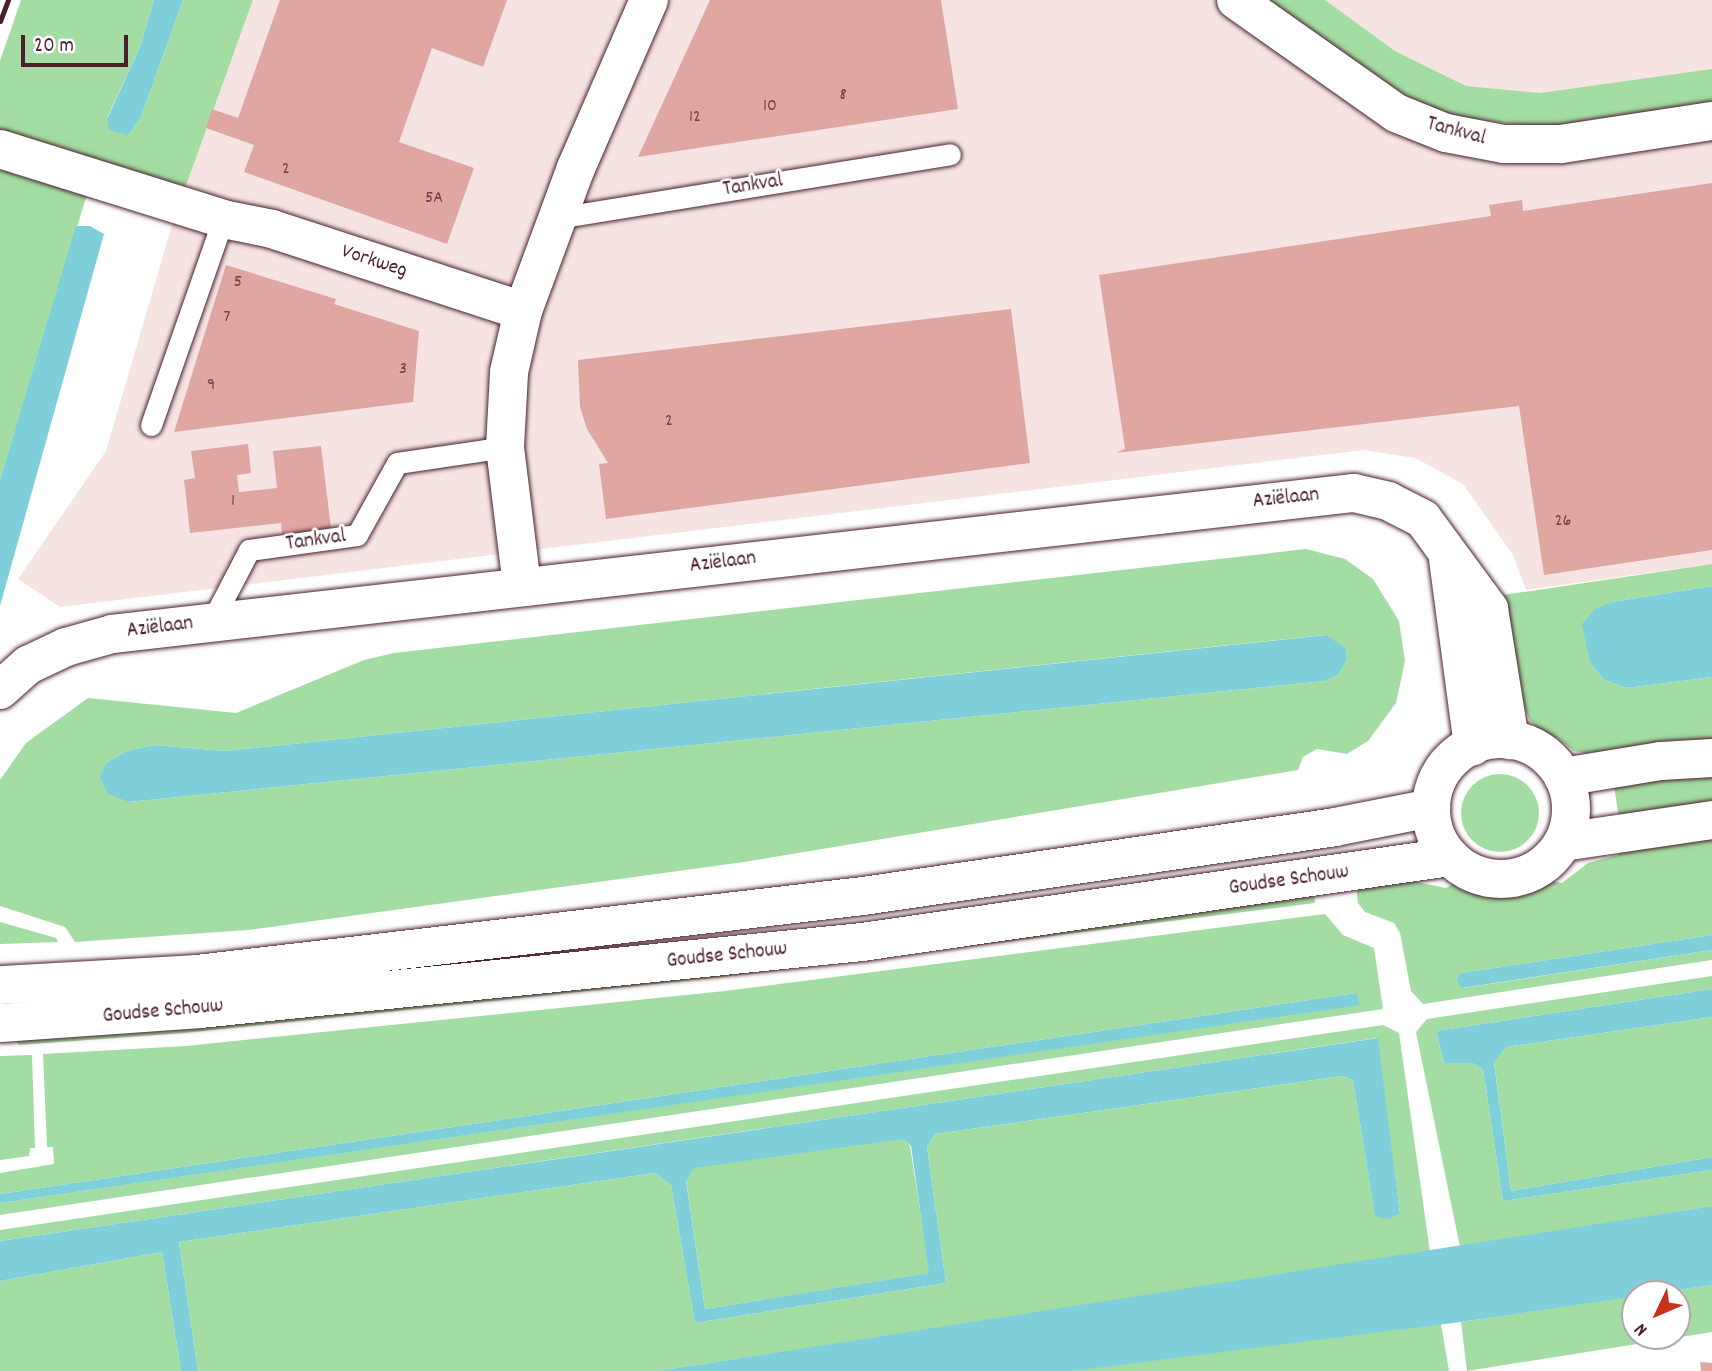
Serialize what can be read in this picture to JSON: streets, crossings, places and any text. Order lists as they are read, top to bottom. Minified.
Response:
{"streets":{"main road":["Tankval","Vorkweg","Aziëlaan","Goudse Schouw"]},"crossings":[["Tankval","Aziëlaan"],["Aziëlaan","Goudse Schouw"]],"house_numbers":["8","10","12","2","5A","5","7","3","9","2","1","26"],"scale_bar":"20 m","north":"bottom left"}
